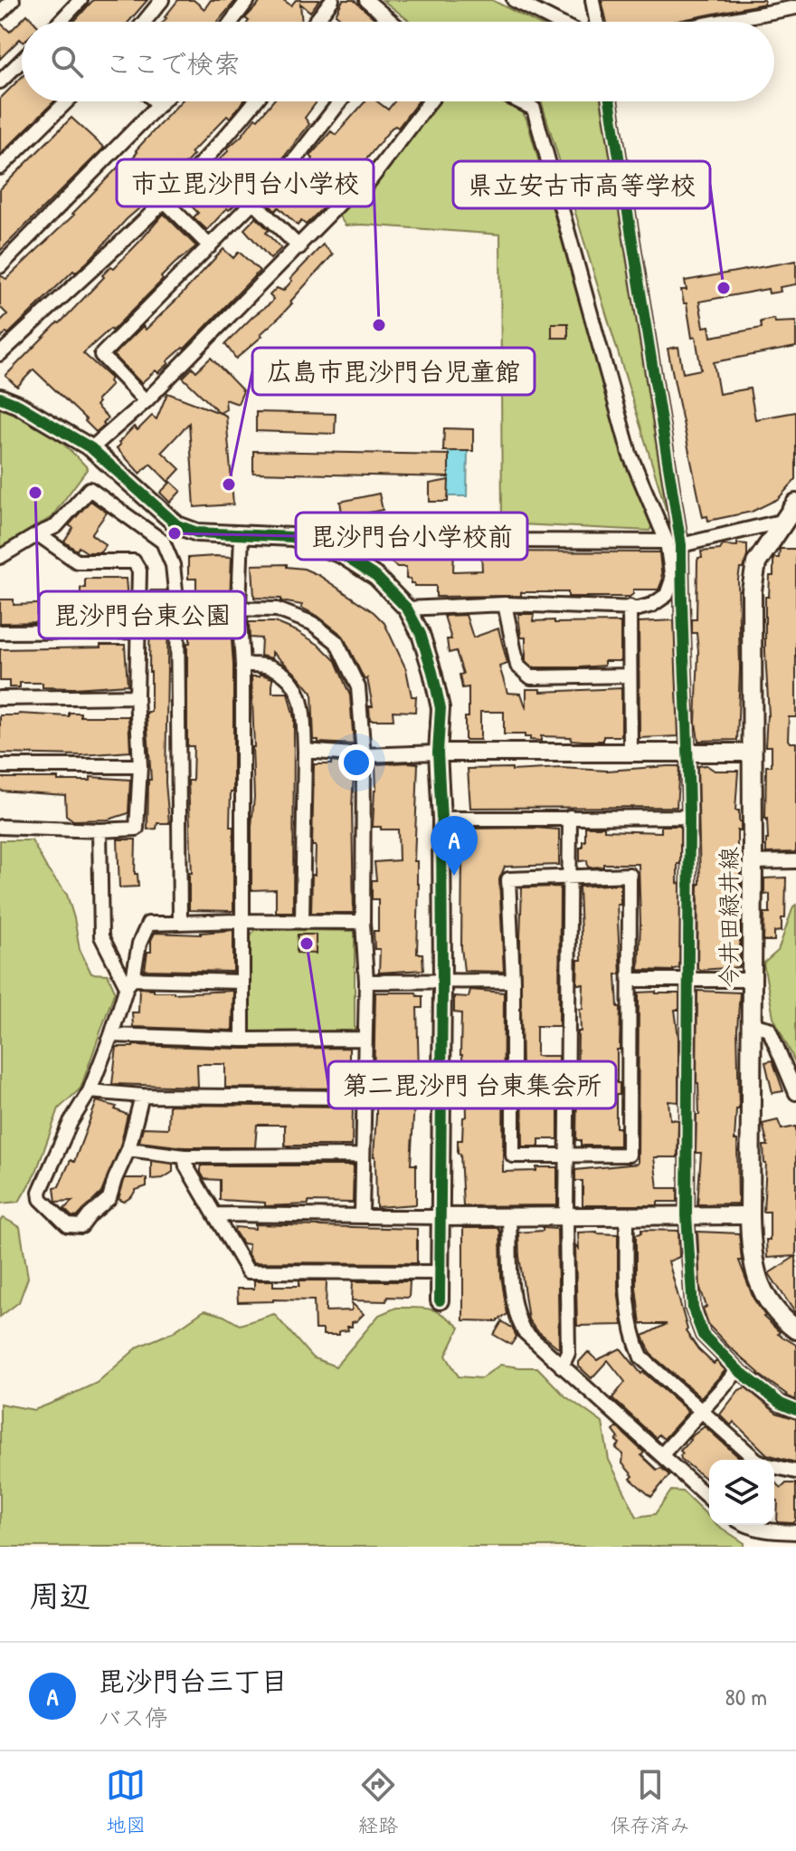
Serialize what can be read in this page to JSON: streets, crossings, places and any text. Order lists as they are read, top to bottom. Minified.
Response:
{"streets":{"main road":["今井田緑井線"]},"places":["県立安古市高等学校","市立毘沙門台小学校","広島市毘沙門台児童館","毘沙門台東公園","毘沙門台小学校前","第二毘沙門 台東集会所"],"page":{"search":"ここで検索","pins":"A","heading":"周辺","list":[{"mark":"A","name":"毘沙門台三丁目","note":"バス停","value":"80 m"}],"nav":["地図","経路","保存済み"]}}
